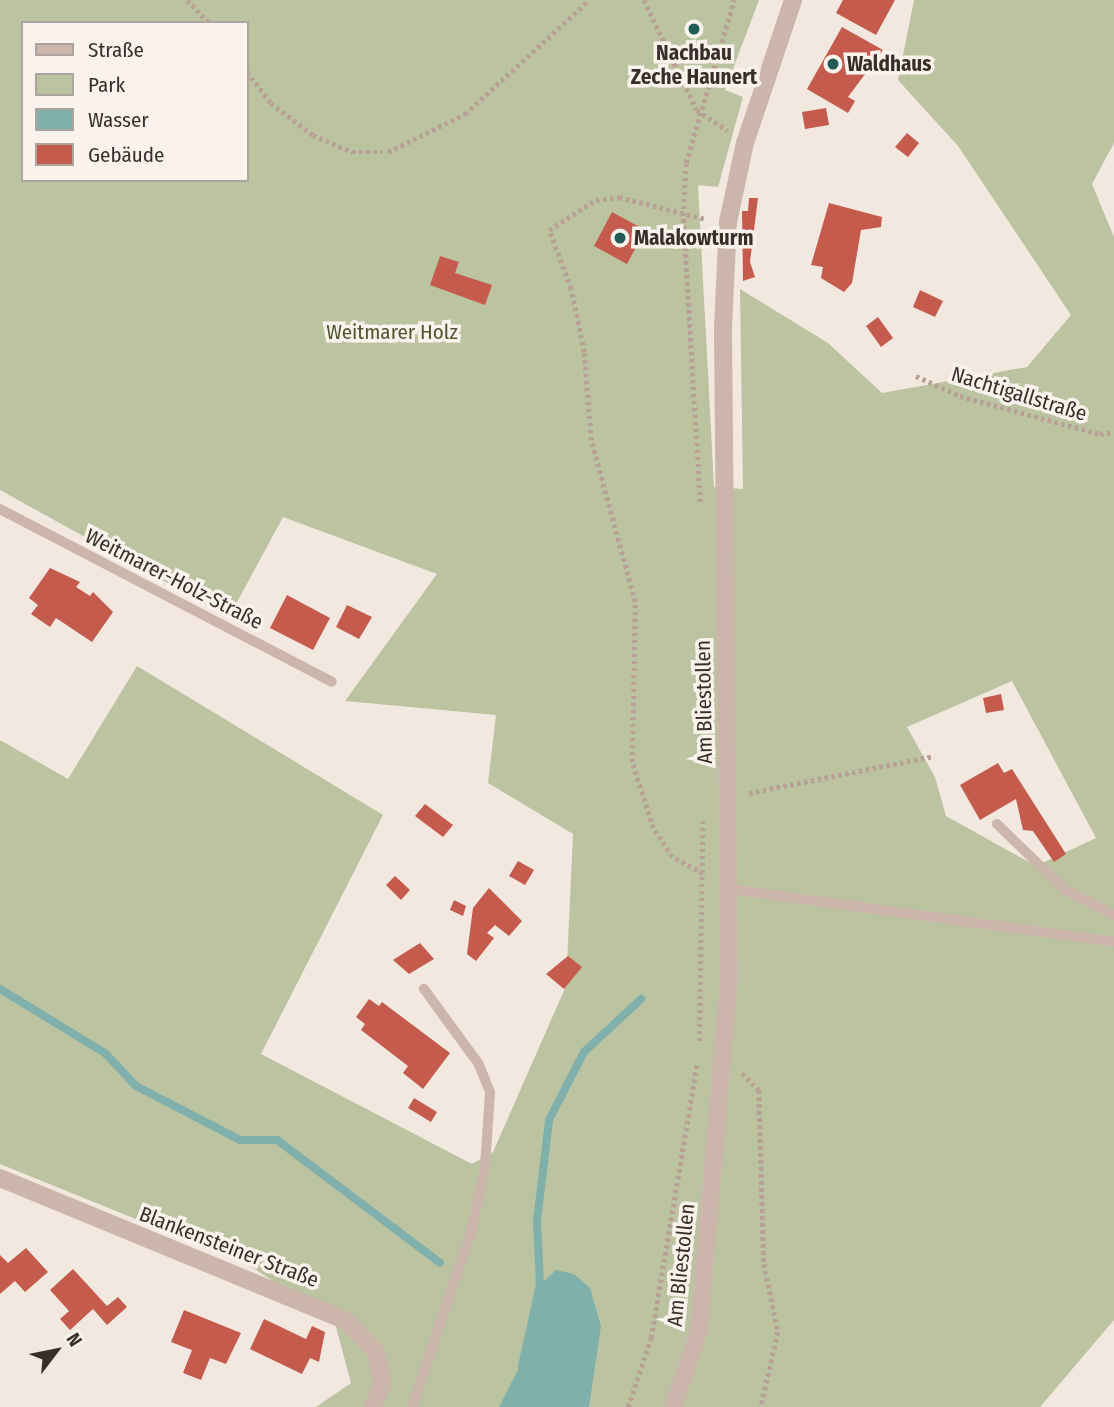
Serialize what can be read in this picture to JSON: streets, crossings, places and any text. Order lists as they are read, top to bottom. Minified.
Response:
{"streets":{"street":["Am Bliestollen","Blankensteiner Straße"],"lane":["Weitmarer-Holz-Straße"],"path":["Nachtigallstraße"]},"parks":["Weitmarer Holz"],"places":["Nachbau Zeche Haunert","Waldhaus","Malakowturm"],"legend":["Straße","Park","Wasser","Gebäude"],"north":"top right"}
